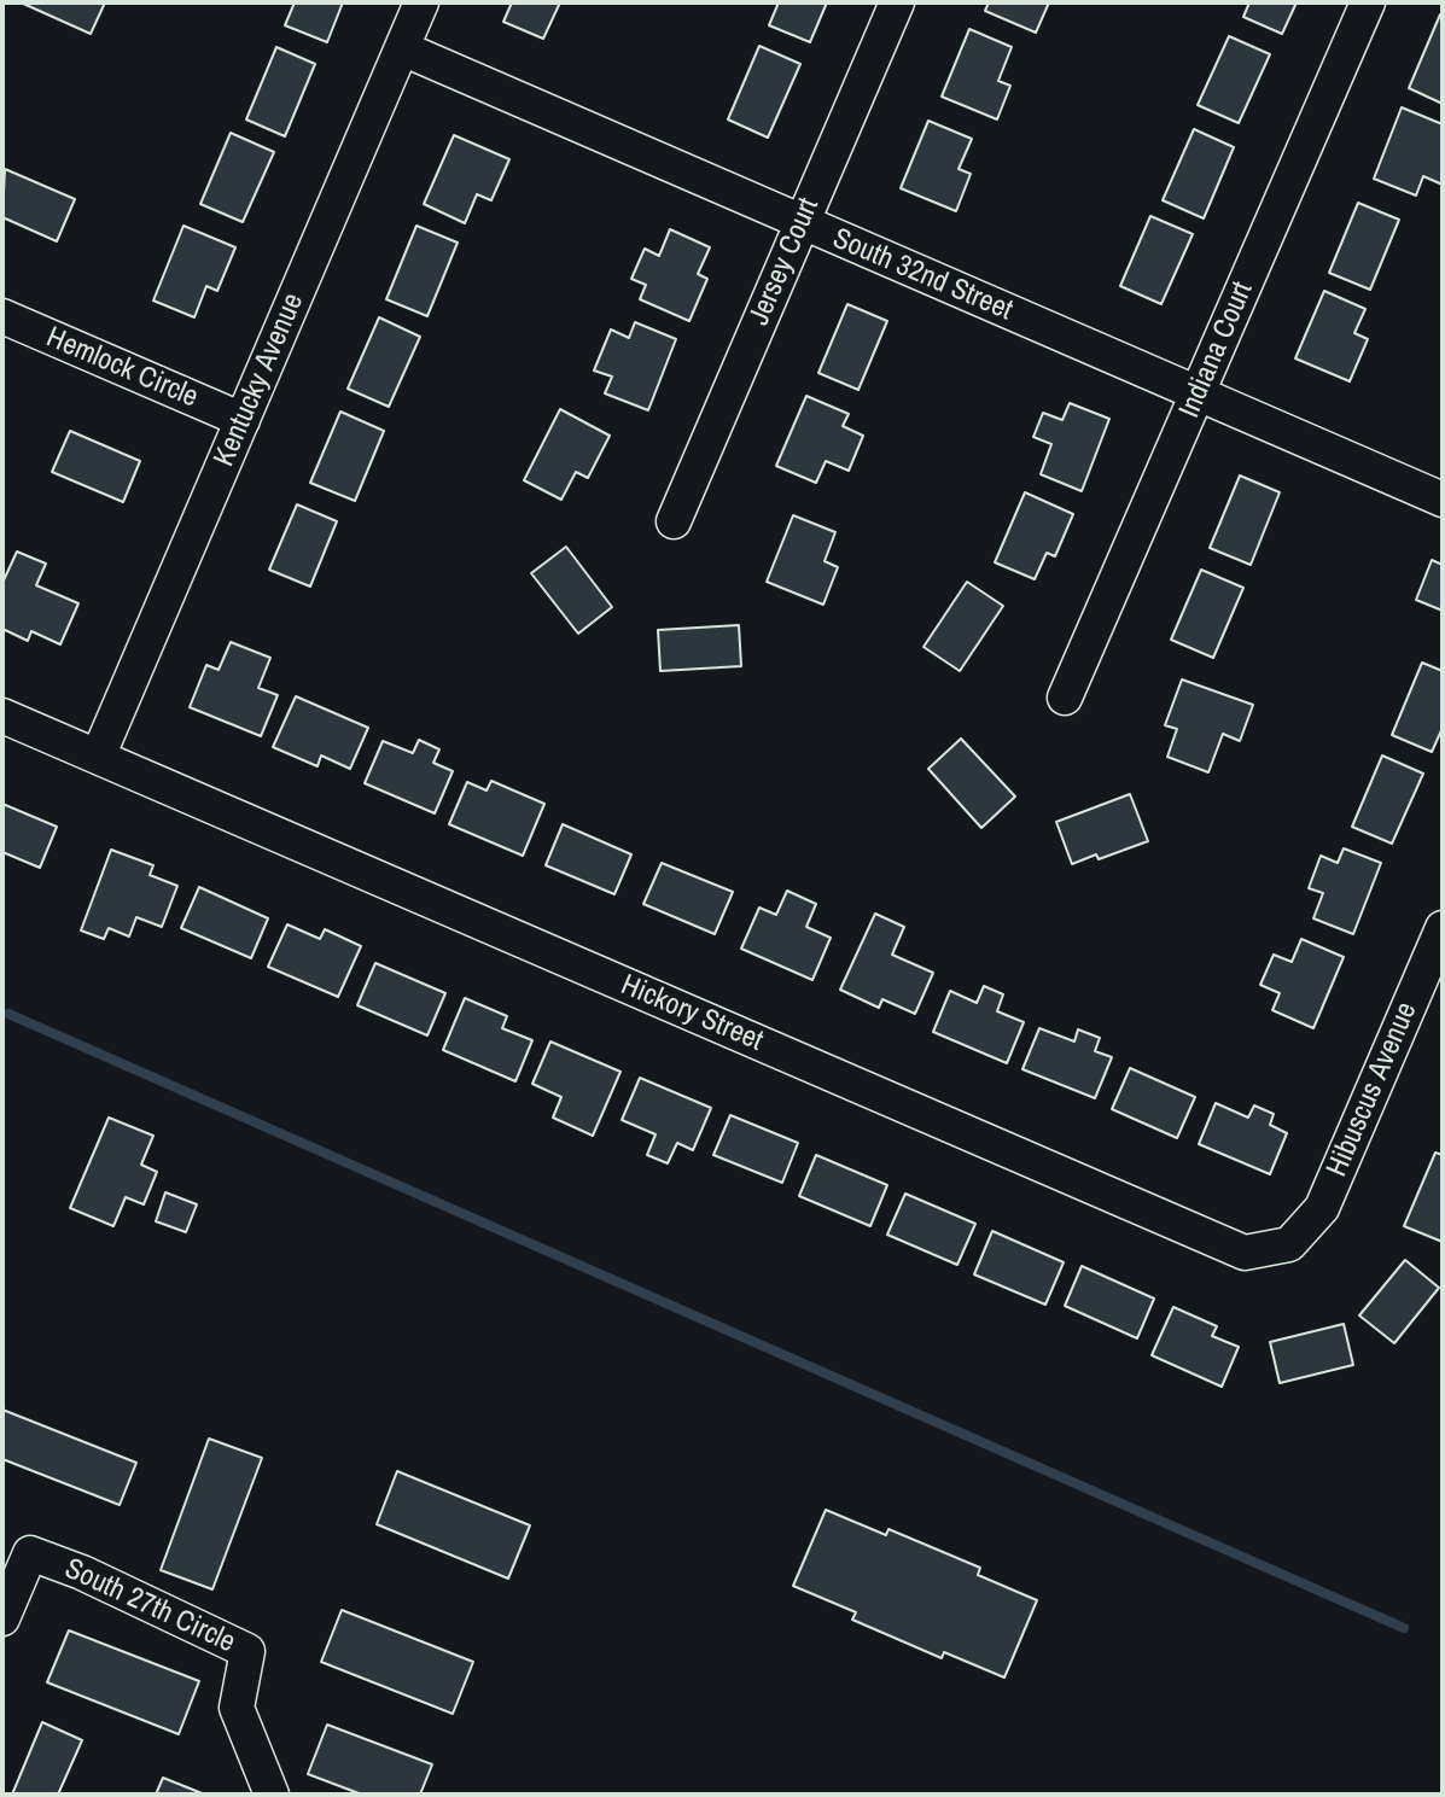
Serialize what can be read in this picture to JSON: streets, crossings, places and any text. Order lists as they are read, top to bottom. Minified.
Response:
{"streets":{"street":["Jersey Court","South 32nd Street","Indiana Court","Hemlock Circle","Kentucky Avenue","Hickory Street","Hibuscus Avenue","South 27th Circle"]},"crossings":[["Jersey Court","South 32nd Street"],["South 32nd Street","Indiana Court"],["South 32nd Street","Kentucky Avenue"],["Hemlock Circle","Kentucky Avenue"],["Kentucky Avenue","Hickory Street"],["Hickory Street","Hibuscus Avenue"]]}
